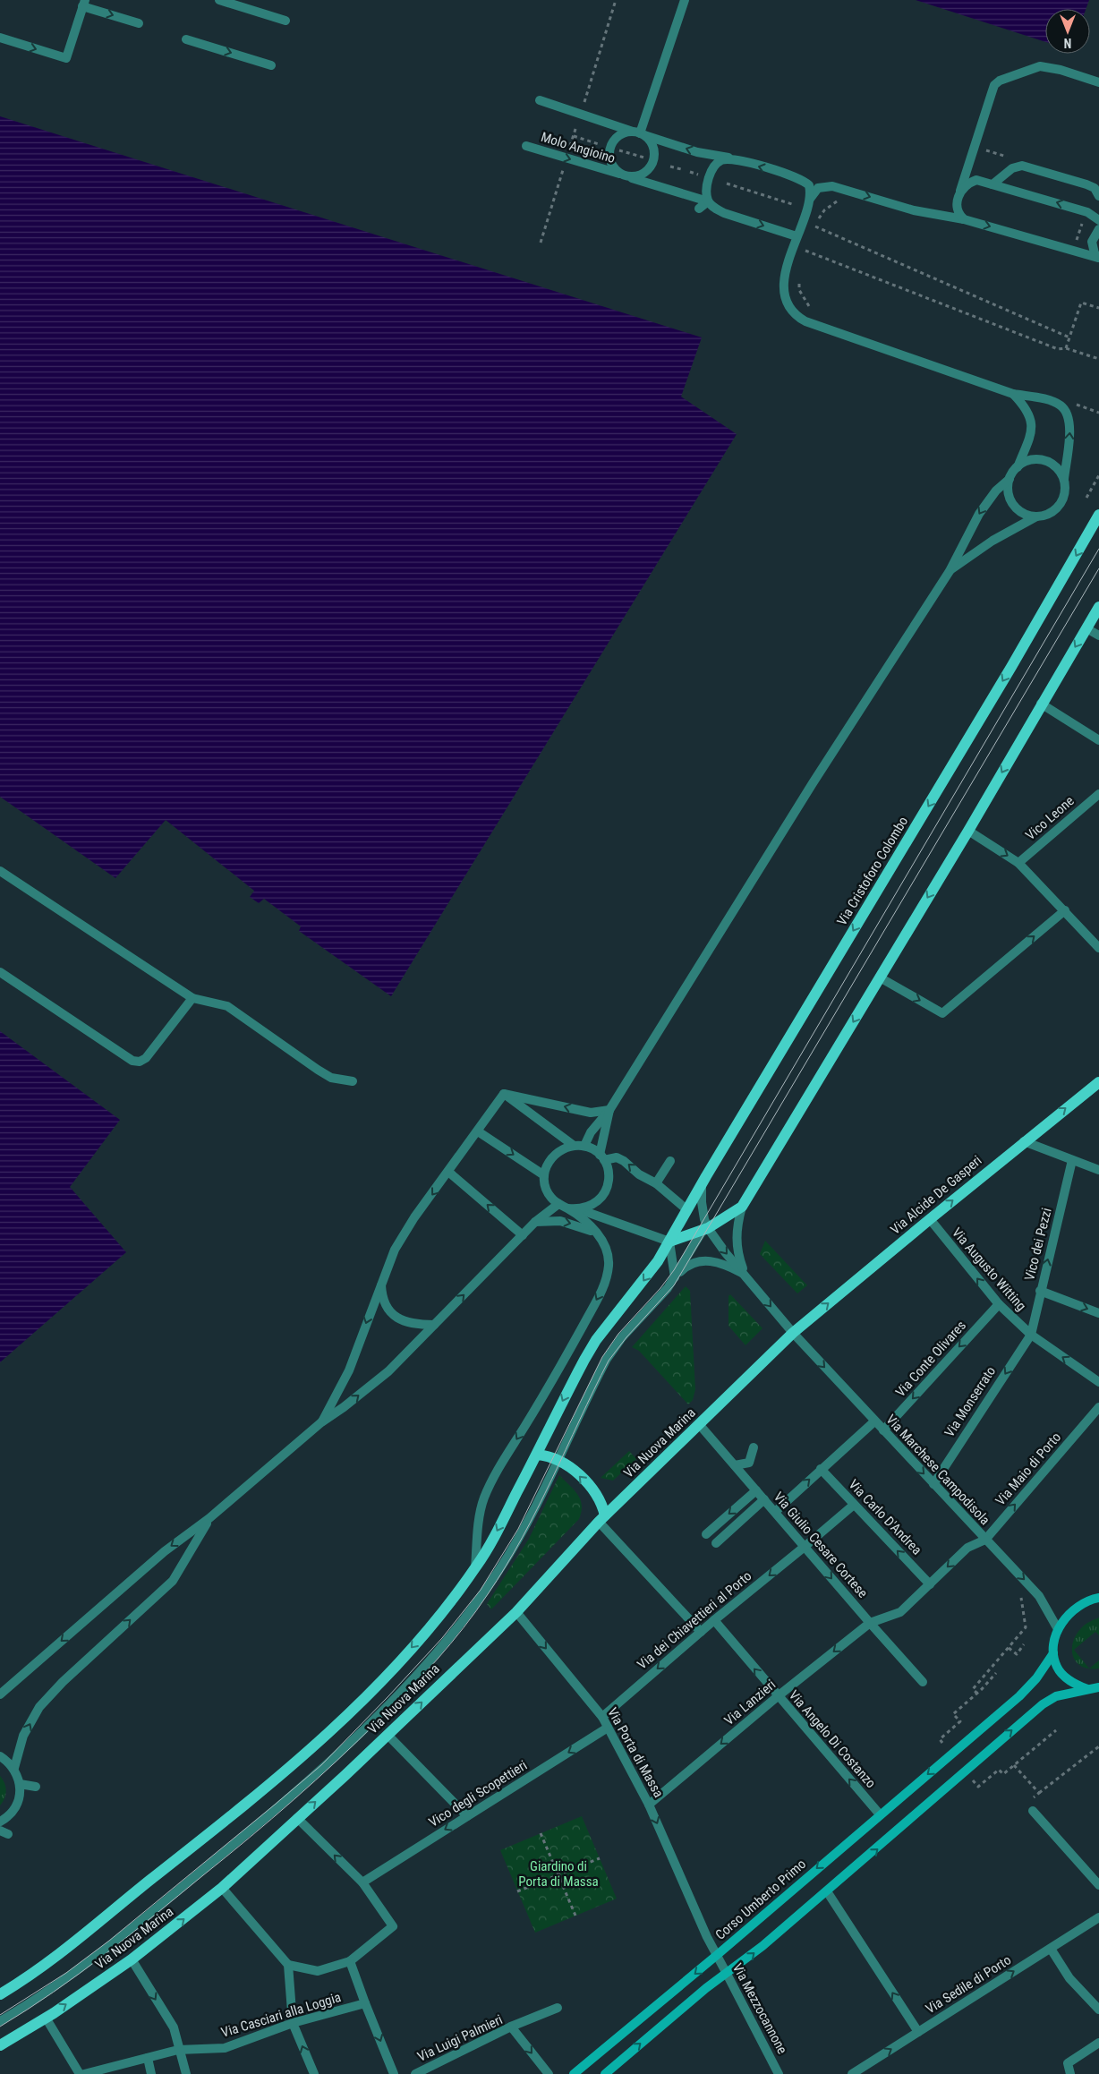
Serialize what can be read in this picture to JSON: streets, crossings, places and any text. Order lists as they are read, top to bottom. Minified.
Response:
{"streets":{"main road":["Via Cristoforo Colombo","Via Alcide De Gasperi","Via Nuova Marina","Corso Umberto Primo"],"street":["Molo Angioino","Vico Leone","Vico dei Pezzi","Via Augusto Witting","Via Conte Olivares","Via Monserrato","Via Maio di Porto","Via Marchese Campodisola","Via Carlo D'Andrea","Via Giulio Cesare Cortese","Via dei Chiavettieri al Porto","Via Lanzieri","Via Angelo Di Costanzo","Via Porta di Massa","Vico degli Scopettieri","Via Sedile di Porto","Via Mezzocannone","Via Casciari alla Loggia","Via Luigi Palmieri"]},"crossings":[["Via Alcide De Gasperi","Via Augusto Witting"],["Via Alcide De Gasperi","Via Nuova Marina"],["Via Alcide De Gasperi","Via Marchese Campodisola"],["Vico dei Pezzi","Via Augusto Witting"],["Vico dei Pezzi","Via Monserrato"],["Via Augusto Witting","Via Conte Olivares"],["Via Augusto Witting","Via Monserrato"],["Via Conte Olivares","Via Marchese Campodisola"],["Via Monserrato","Via Marchese Campodisola"],["Via Nuova Marina","Via Marchese Campodisola"],["Via Nuova Marina","Via Giulio Cesare Cortese"],["Via Nuova Marina","Via Porta di Massa"],["Via Maio di Porto","Via Marchese Campodisola"],["Via Maio di Porto","Via Carlo D'Andrea"],["Via Maio di Porto","Via Giulio Cesare Cortese"],["Via Maio di Porto","Via Lanzieri"],["Via Carlo D'Andrea","Via dei Chiavettieri al Porto"],["Via Giulio Cesare Cortese","Via dei Chiavettieri al Porto"],["Via Giulio Cesare Cortese","Via Lanzieri"],["Via dei Chiavettieri al Porto","Via Angelo Di Costanzo"],["Via dei Chiavettieri al Porto","Via Porta di Massa"],["Via Lanzieri","Via Angelo Di Costanzo"],["Via Lanzieri","Via Porta di Massa"],["Via Angelo Di Costanzo","Corso Umberto Primo"],["Via Porta di Massa","Vico degli Scopettieri"],["Via Porta di Massa","Corso Umberto Primo"],["Via Porta di Massa","Via Mezzocannone"],["Corso Umberto Primo","Via Mezzocannone"]],"one_way":["Via Alcide De Gasperi","Vico dei Pezzi","Via Augusto Witting","Via Conte Olivares","Via Monserrato","Via Marchese Campodisola","Via Carlo D'Andrea","Via Lanzieri","Via Angelo Di Costanzo","Via Porta di Massa","Vico degli Scopettieri","Via Sedile di Porto","Via Luigi Palmieri"],"parks":["Giardino di Porta di Massa"],"north":"bottom"}
